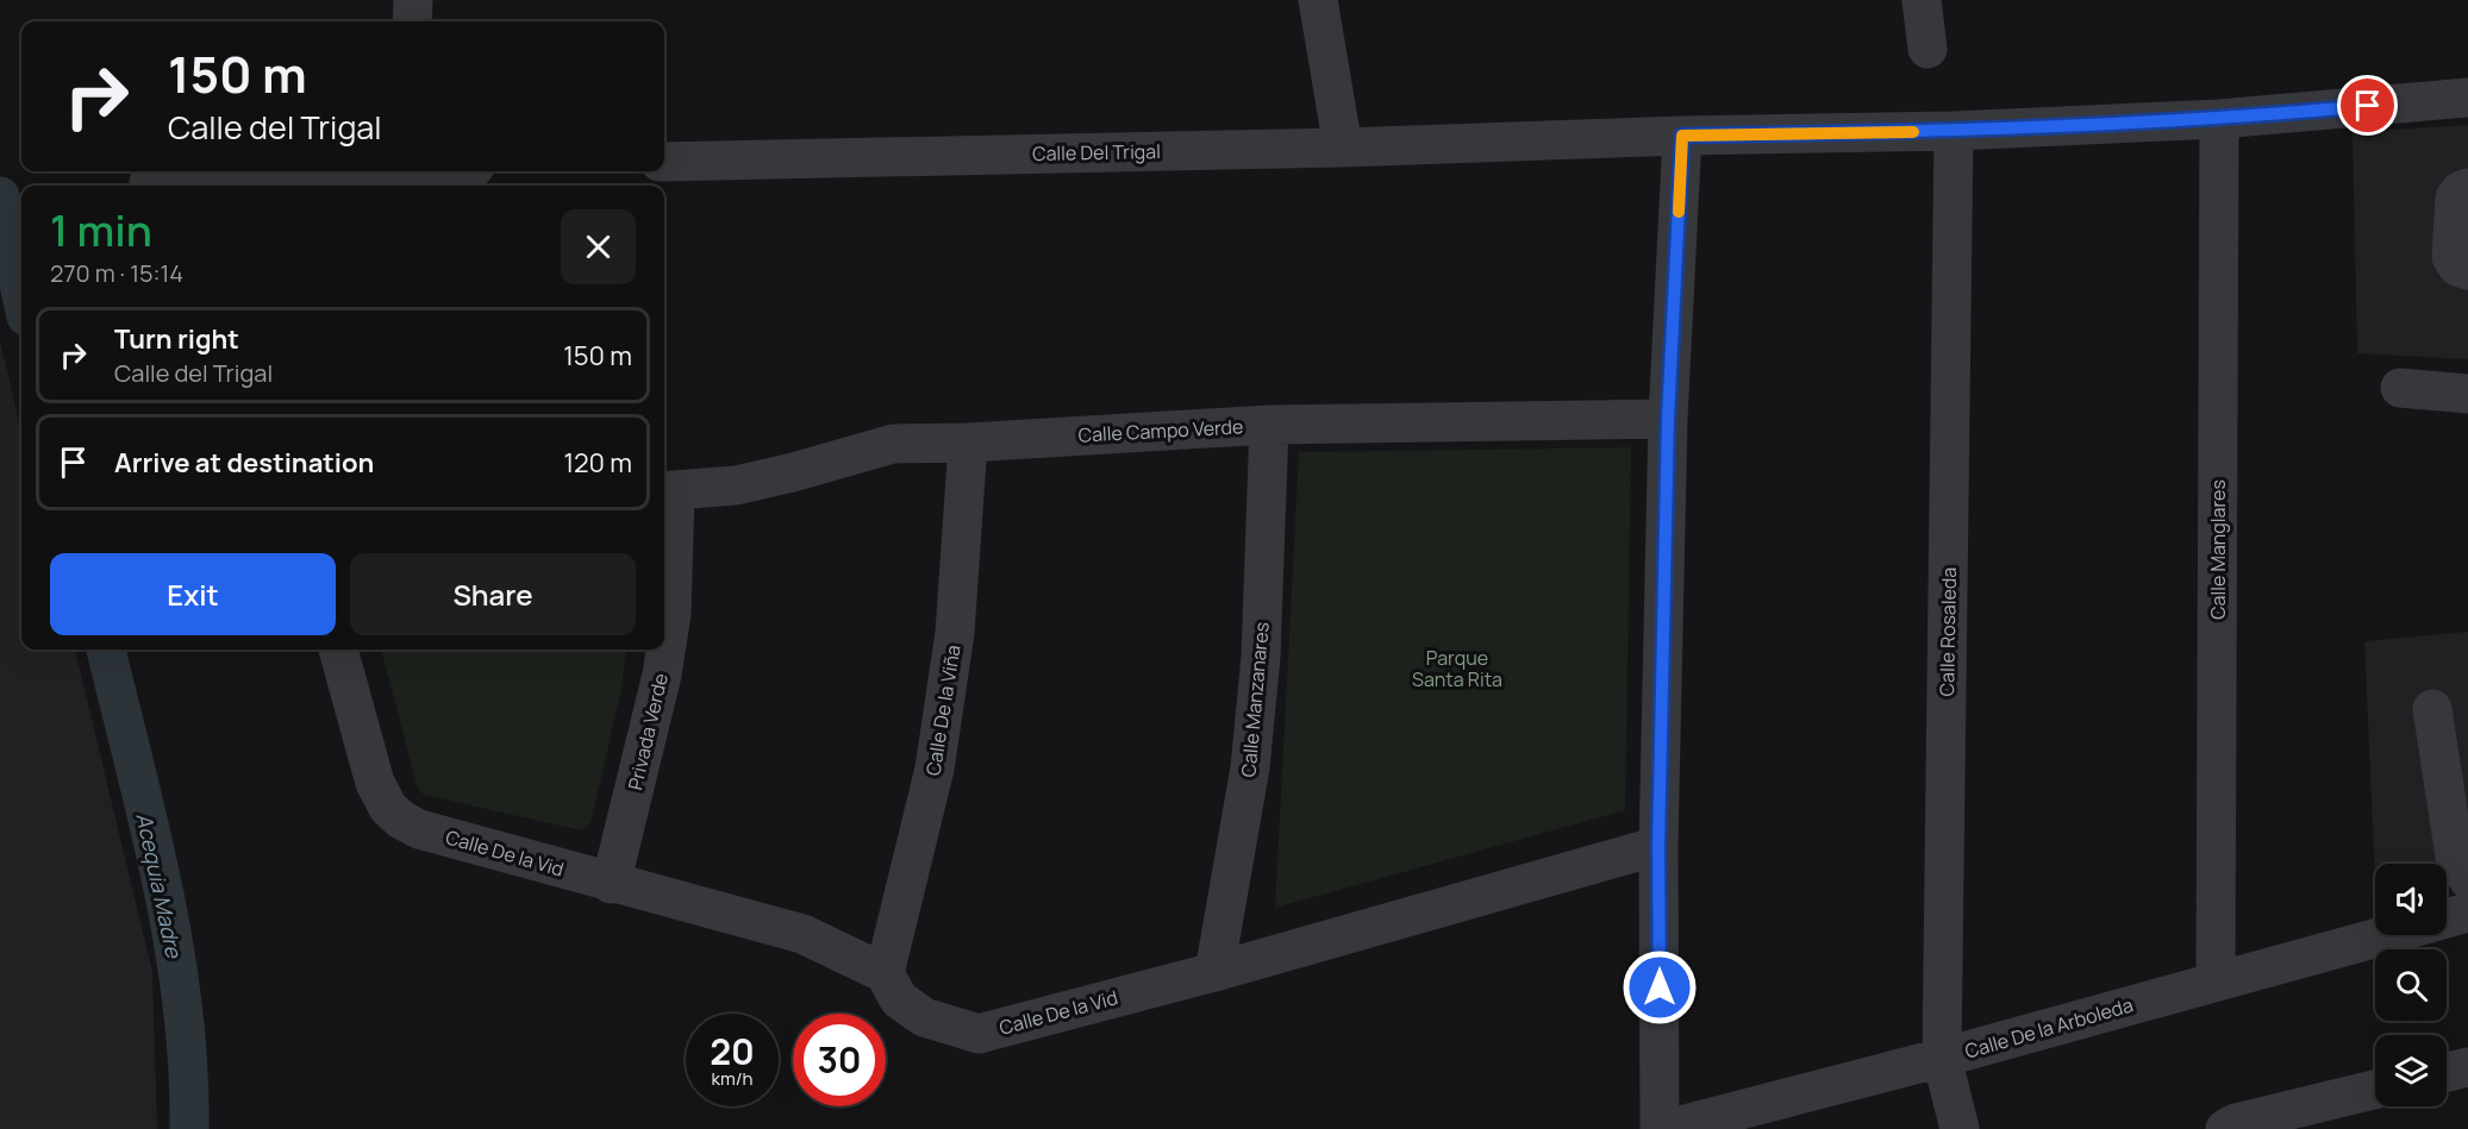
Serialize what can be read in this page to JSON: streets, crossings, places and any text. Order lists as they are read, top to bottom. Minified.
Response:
{"streets":{"street":["Calle Del Trigal","Calle Campo Verde","Calle Manglares","Calle Rosaleda","Calle Manzanares","Calle De la Viña","Privada Verde","Calle De la Vid","Calle De la Arboleda"]},"crossings":[["Calle Campo Verde","Calle Manzanares"],["Calle Campo Verde","Calle De la Viña"],["Calle Campo Verde","Privada Verde"],["Calle Manglares","Calle De la Arboleda"],["Calle Rosaleda","Calle De la Arboleda"],["Calle Manzanares","Calle De la Vid"],["Calle De la Viña","Calle De la Vid"],["Privada Verde","Calle De la Vid"]],"water":["Acequia Madre"],"parks":["Parque Santa Rita"],"page":{"turn":["150 m","Calle del Trigal"],"heading":["1 min","270 m · 15:14"],"list":[{"name":"Turn right","note":"Calle del Trigal","value":"150 m"},{"name":"Arrive at destination","value":"120 m"}],"buttons":["Exit","Share"],"speed":"20 km/h","limit":"30"}}
